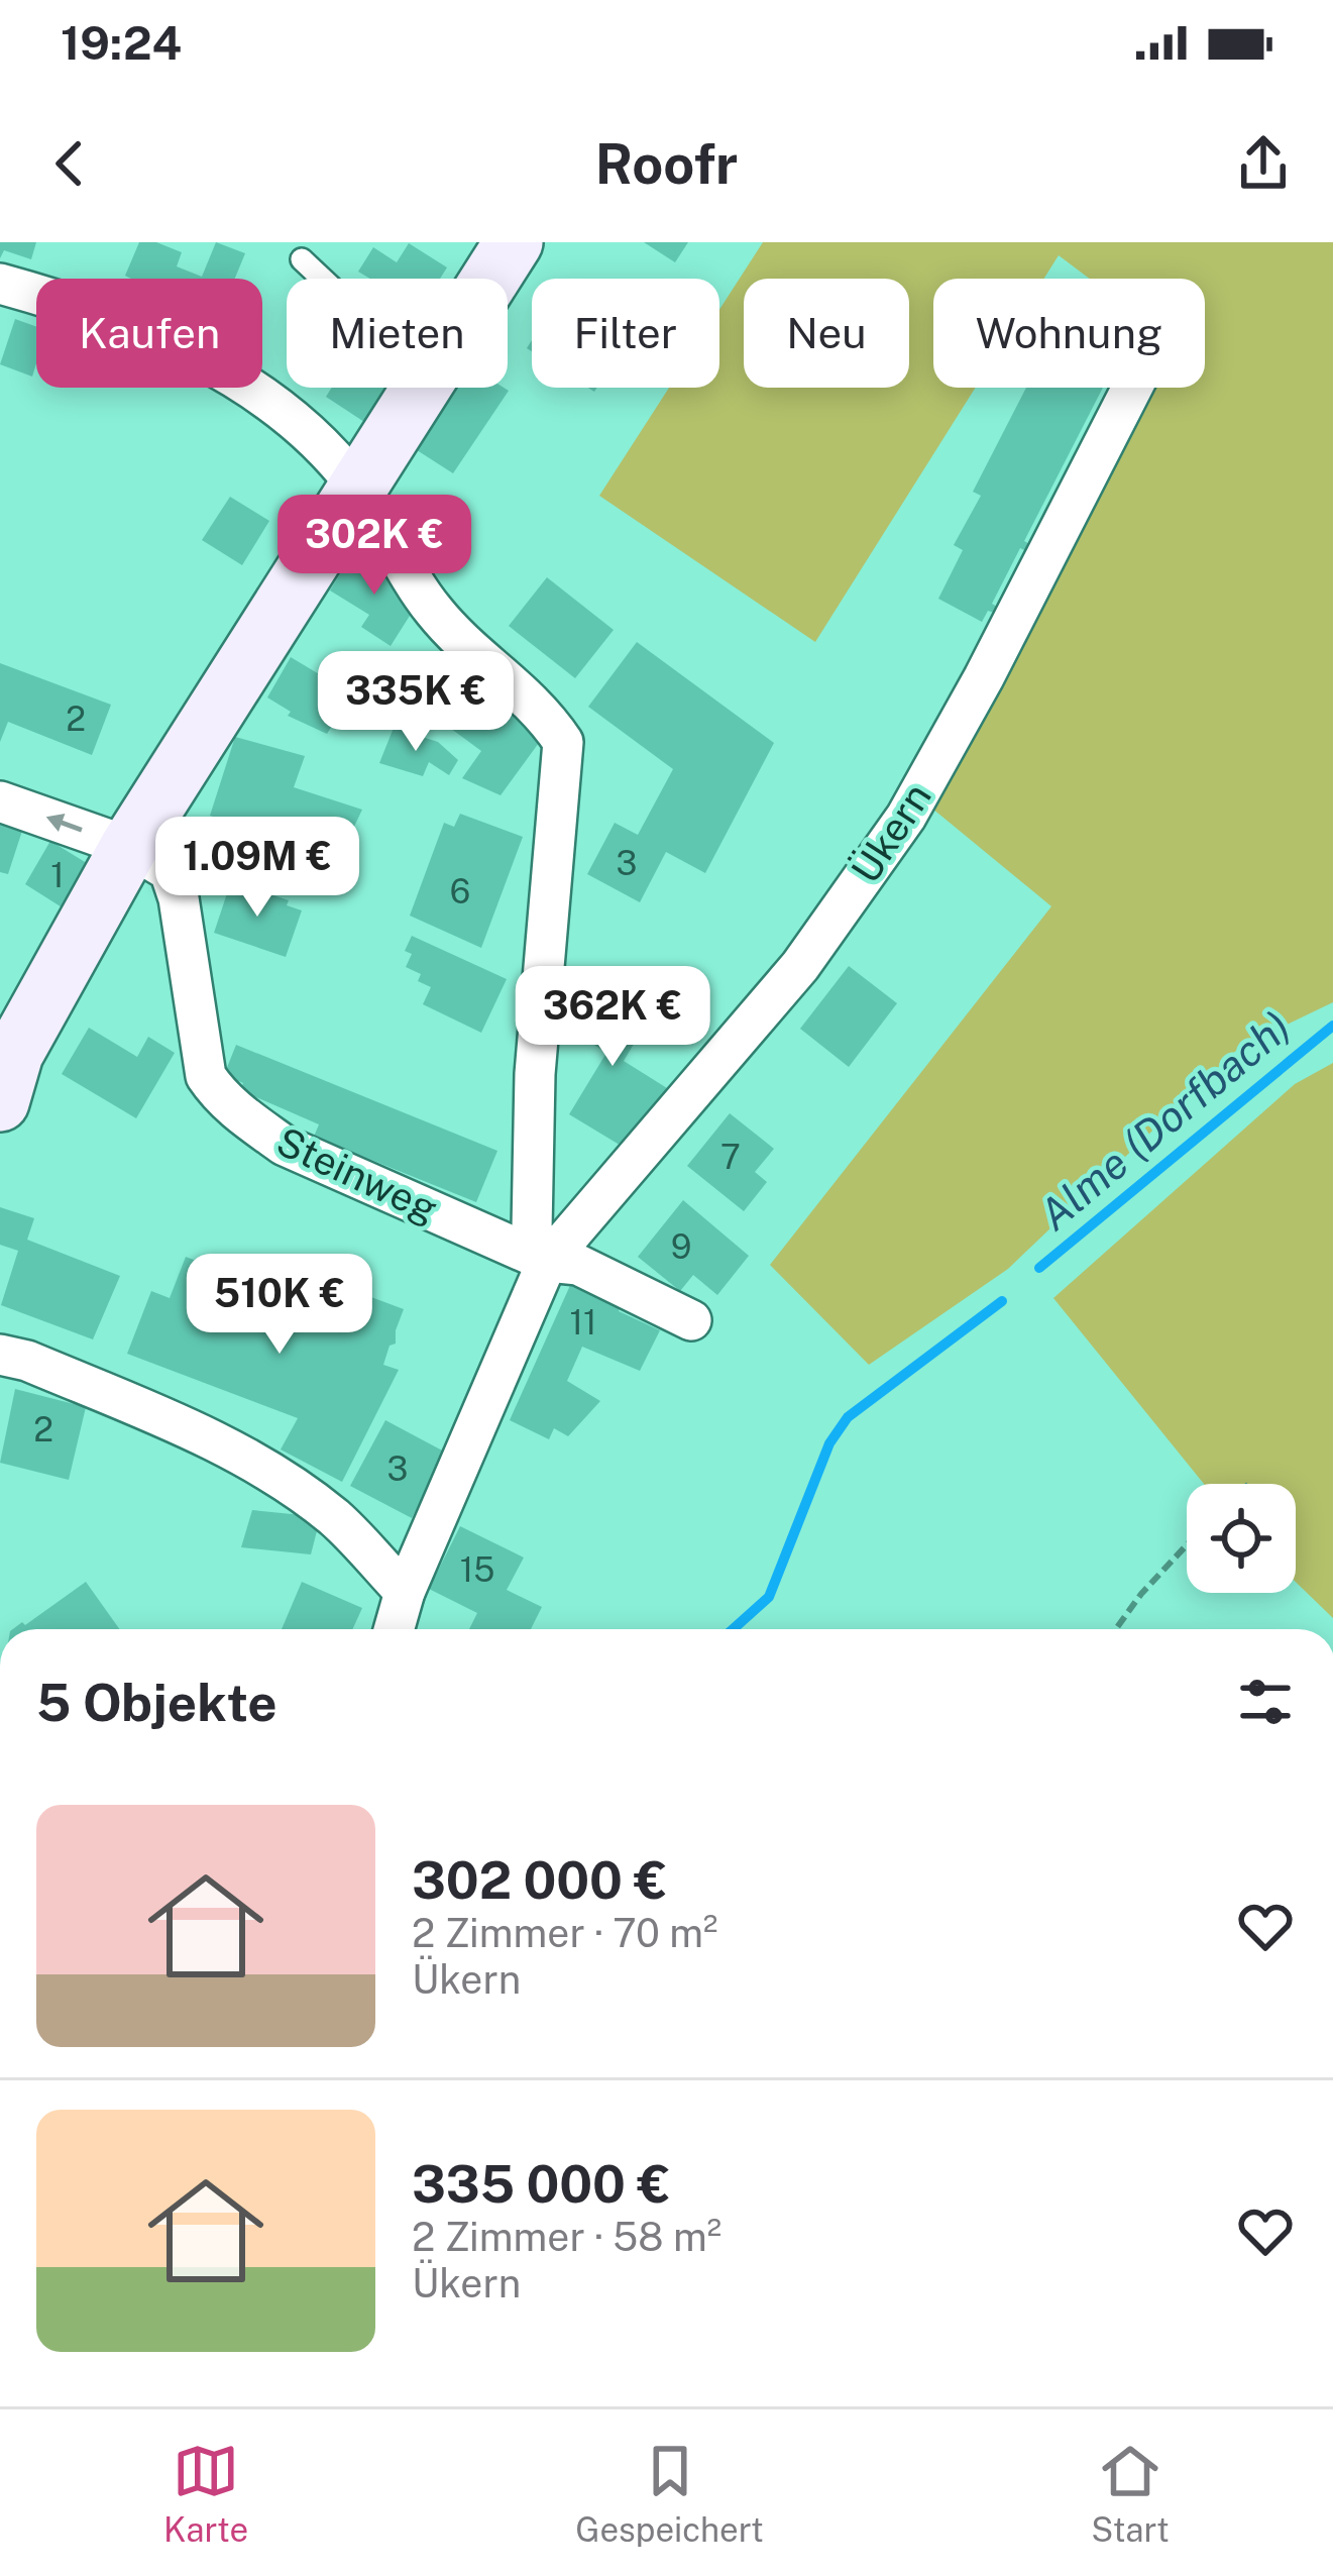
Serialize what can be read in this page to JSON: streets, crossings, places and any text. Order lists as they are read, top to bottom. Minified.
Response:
{"streets":{"street":["Ükern","Steinweg"]},"crossings":[["Ükern","Steinweg"]],"water":["Alme (Dorfbach)"],"house_numbers":["2","3","1","6","7","9","11","2","3","15"],"page":{"status":"19:24","header":"Roofr","chip":["Kaufen","Mieten","Filter","Neu","Wohnung"],"price":["302K €","335K €","1.09M €","362K €","510K €"],"heading":"5 Objekte","list":[{"name":"302 000 €","note":"2 Zimmer · 70 m² · Ükern"},{"name":"335 000 €","note":"2 Zimmer · 58 m² · Ükern"}],"tabs":["Karte","Gespeichert","Start"]}}
